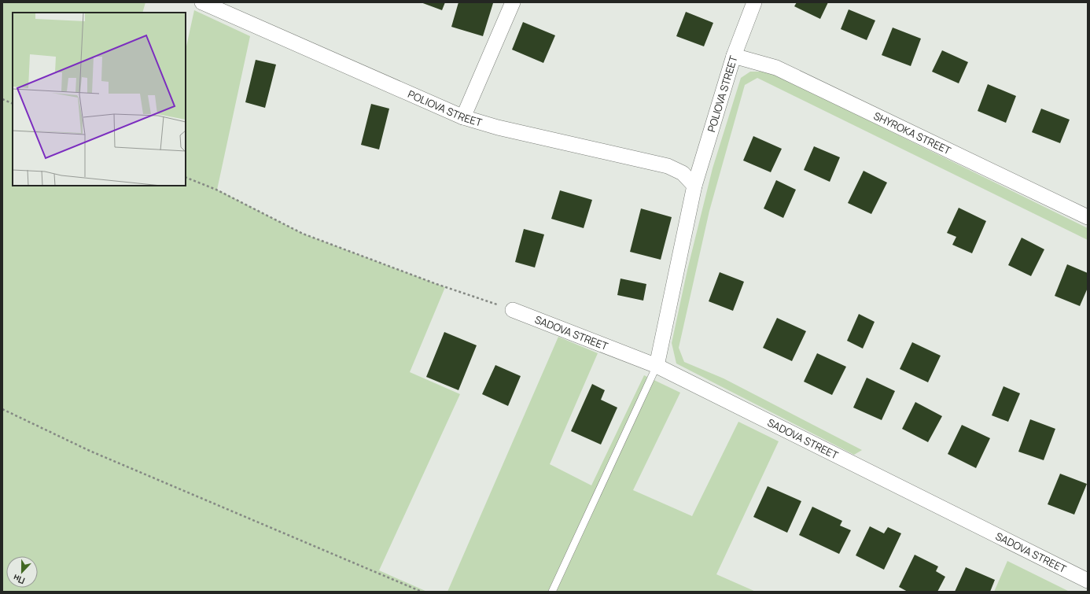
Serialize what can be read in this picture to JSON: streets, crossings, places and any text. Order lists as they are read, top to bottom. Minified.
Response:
{"streets":{"street":["POLIOVA STREET","SHYROKA STREET","SADOVA STREET"]},"crossings":[["POLIOVA STREET","SHYROKA STREET"],["POLIOVA STREET","SADOVA STREET"]],"north":"bottom"}
